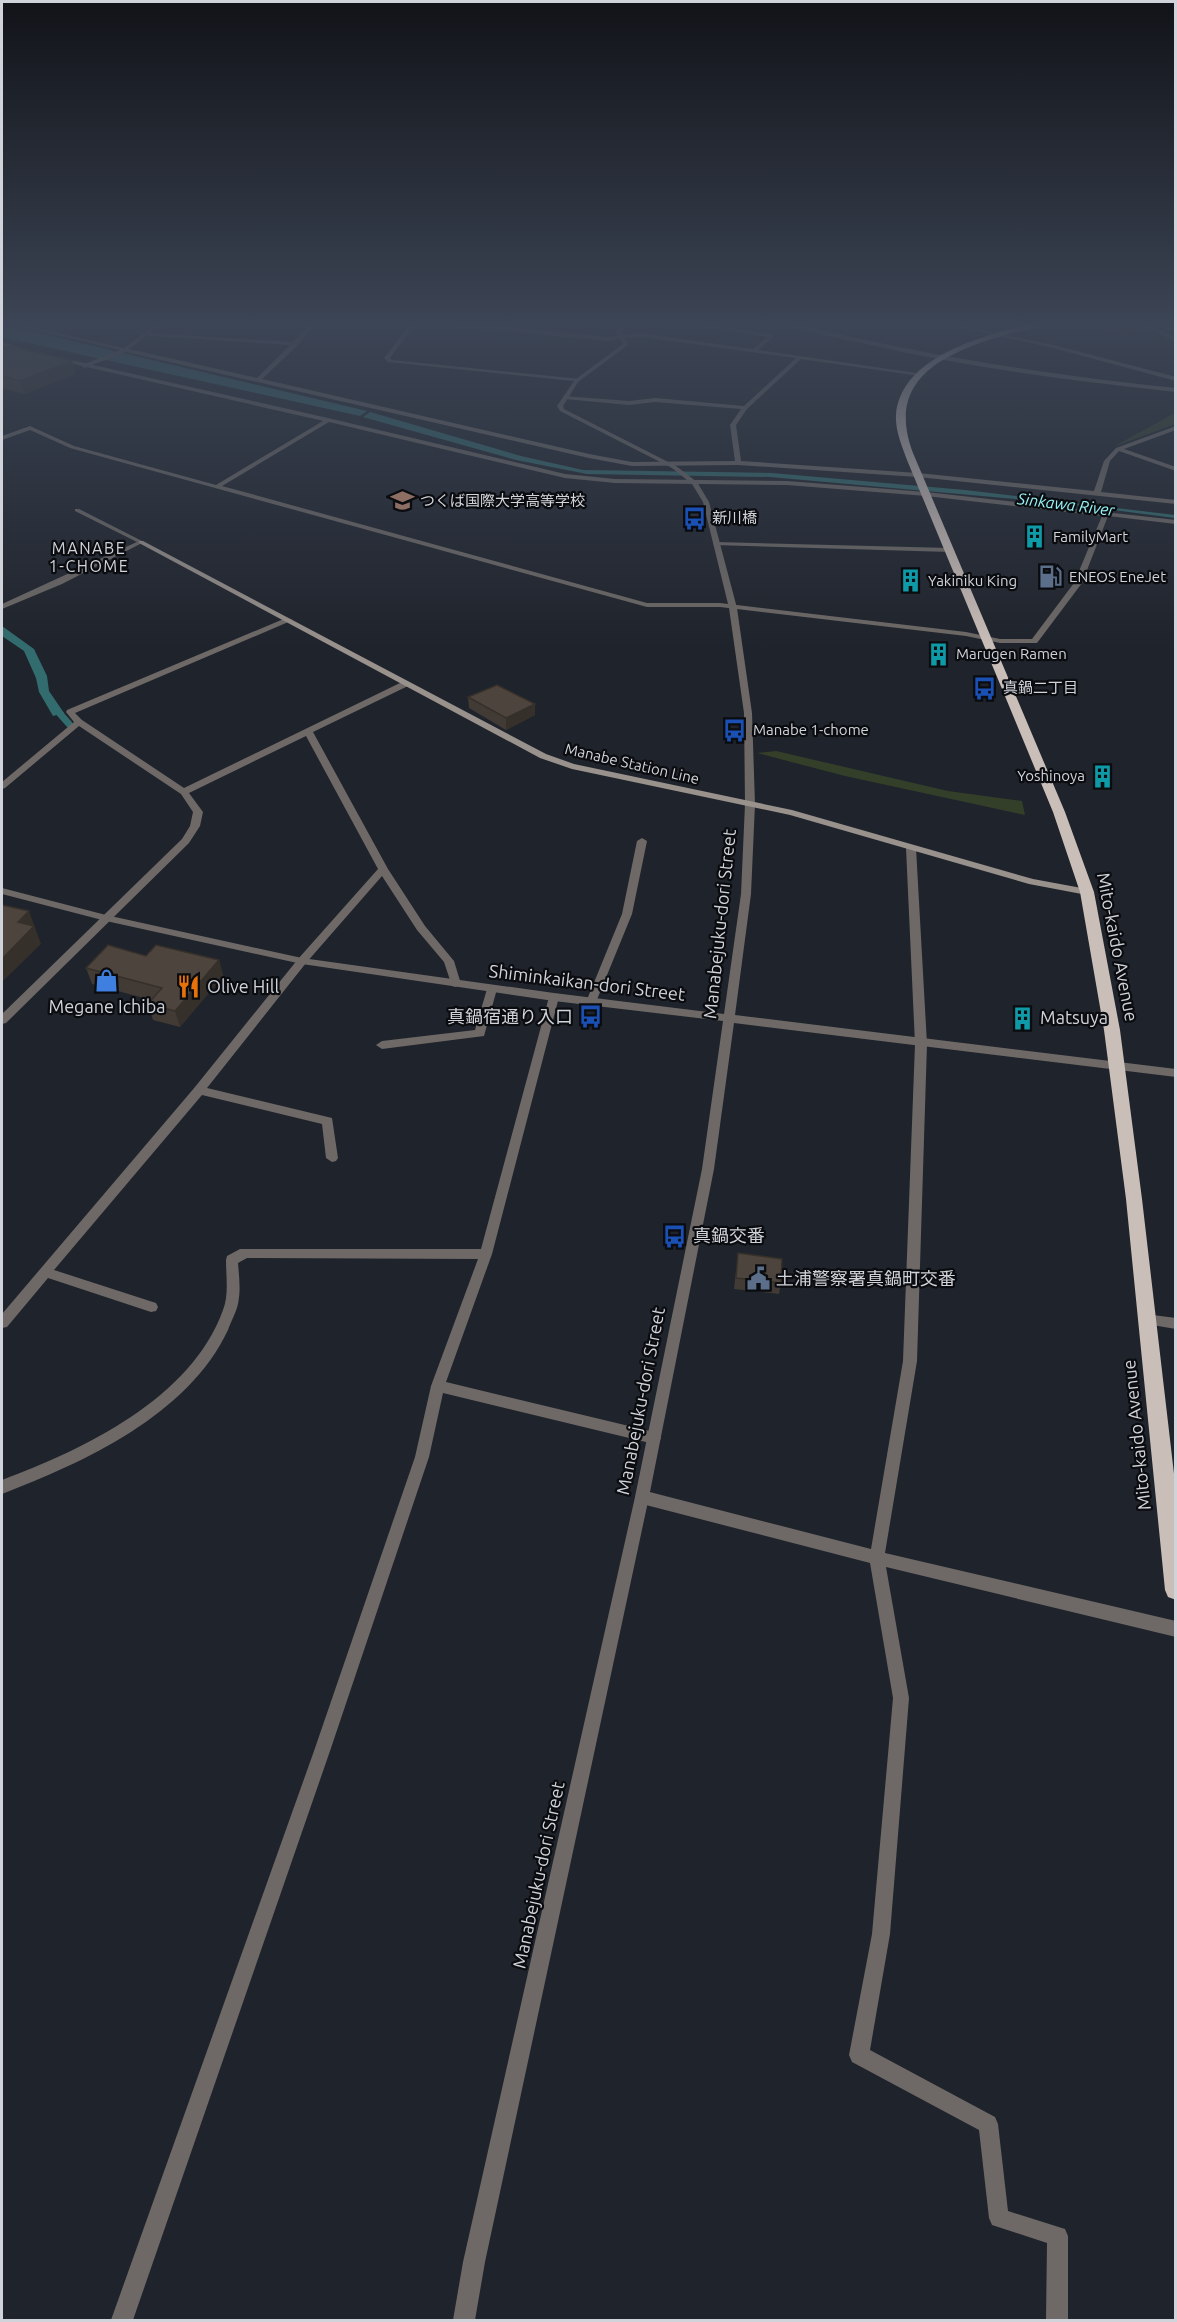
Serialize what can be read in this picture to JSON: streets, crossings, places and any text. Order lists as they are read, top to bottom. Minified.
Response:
{"streets":{"highway":["Mito-kaido Avenue"],"main road":["Manabe Station Line"],"street":["Manabejuku-dori Street","Shiminkaikan-dori Street"]},"crossings":[["Manabe Station Line","Manabejuku-dori Street"],["Manabe Station Line","Mito-kaido Avenue"],["Manabejuku-dori Street","Shiminkaikan-dori Street"],["Mito-kaido Avenue","Shiminkaikan-dori Street"]],"districts":["MANABE 1-CHOME"],"water":["Sinkawa River"],"places":{"school or university":["つくば国際大学高等学校"],"bus stop":["新川橋","真鍋二丁目","Manabe 1-chome","真鍋宿通り入口","真鍋交番"],"building":["FamilyMart","Yakiniku King","Marugen Ramen","Yoshinoya","Matsuya"],"fuel station":["ENEOS EneJet"],"shop":["Megane Ichiba"],"restaurant":["Olive Hill"],"public building":["土浦警察署真鍋町交番"]}}
